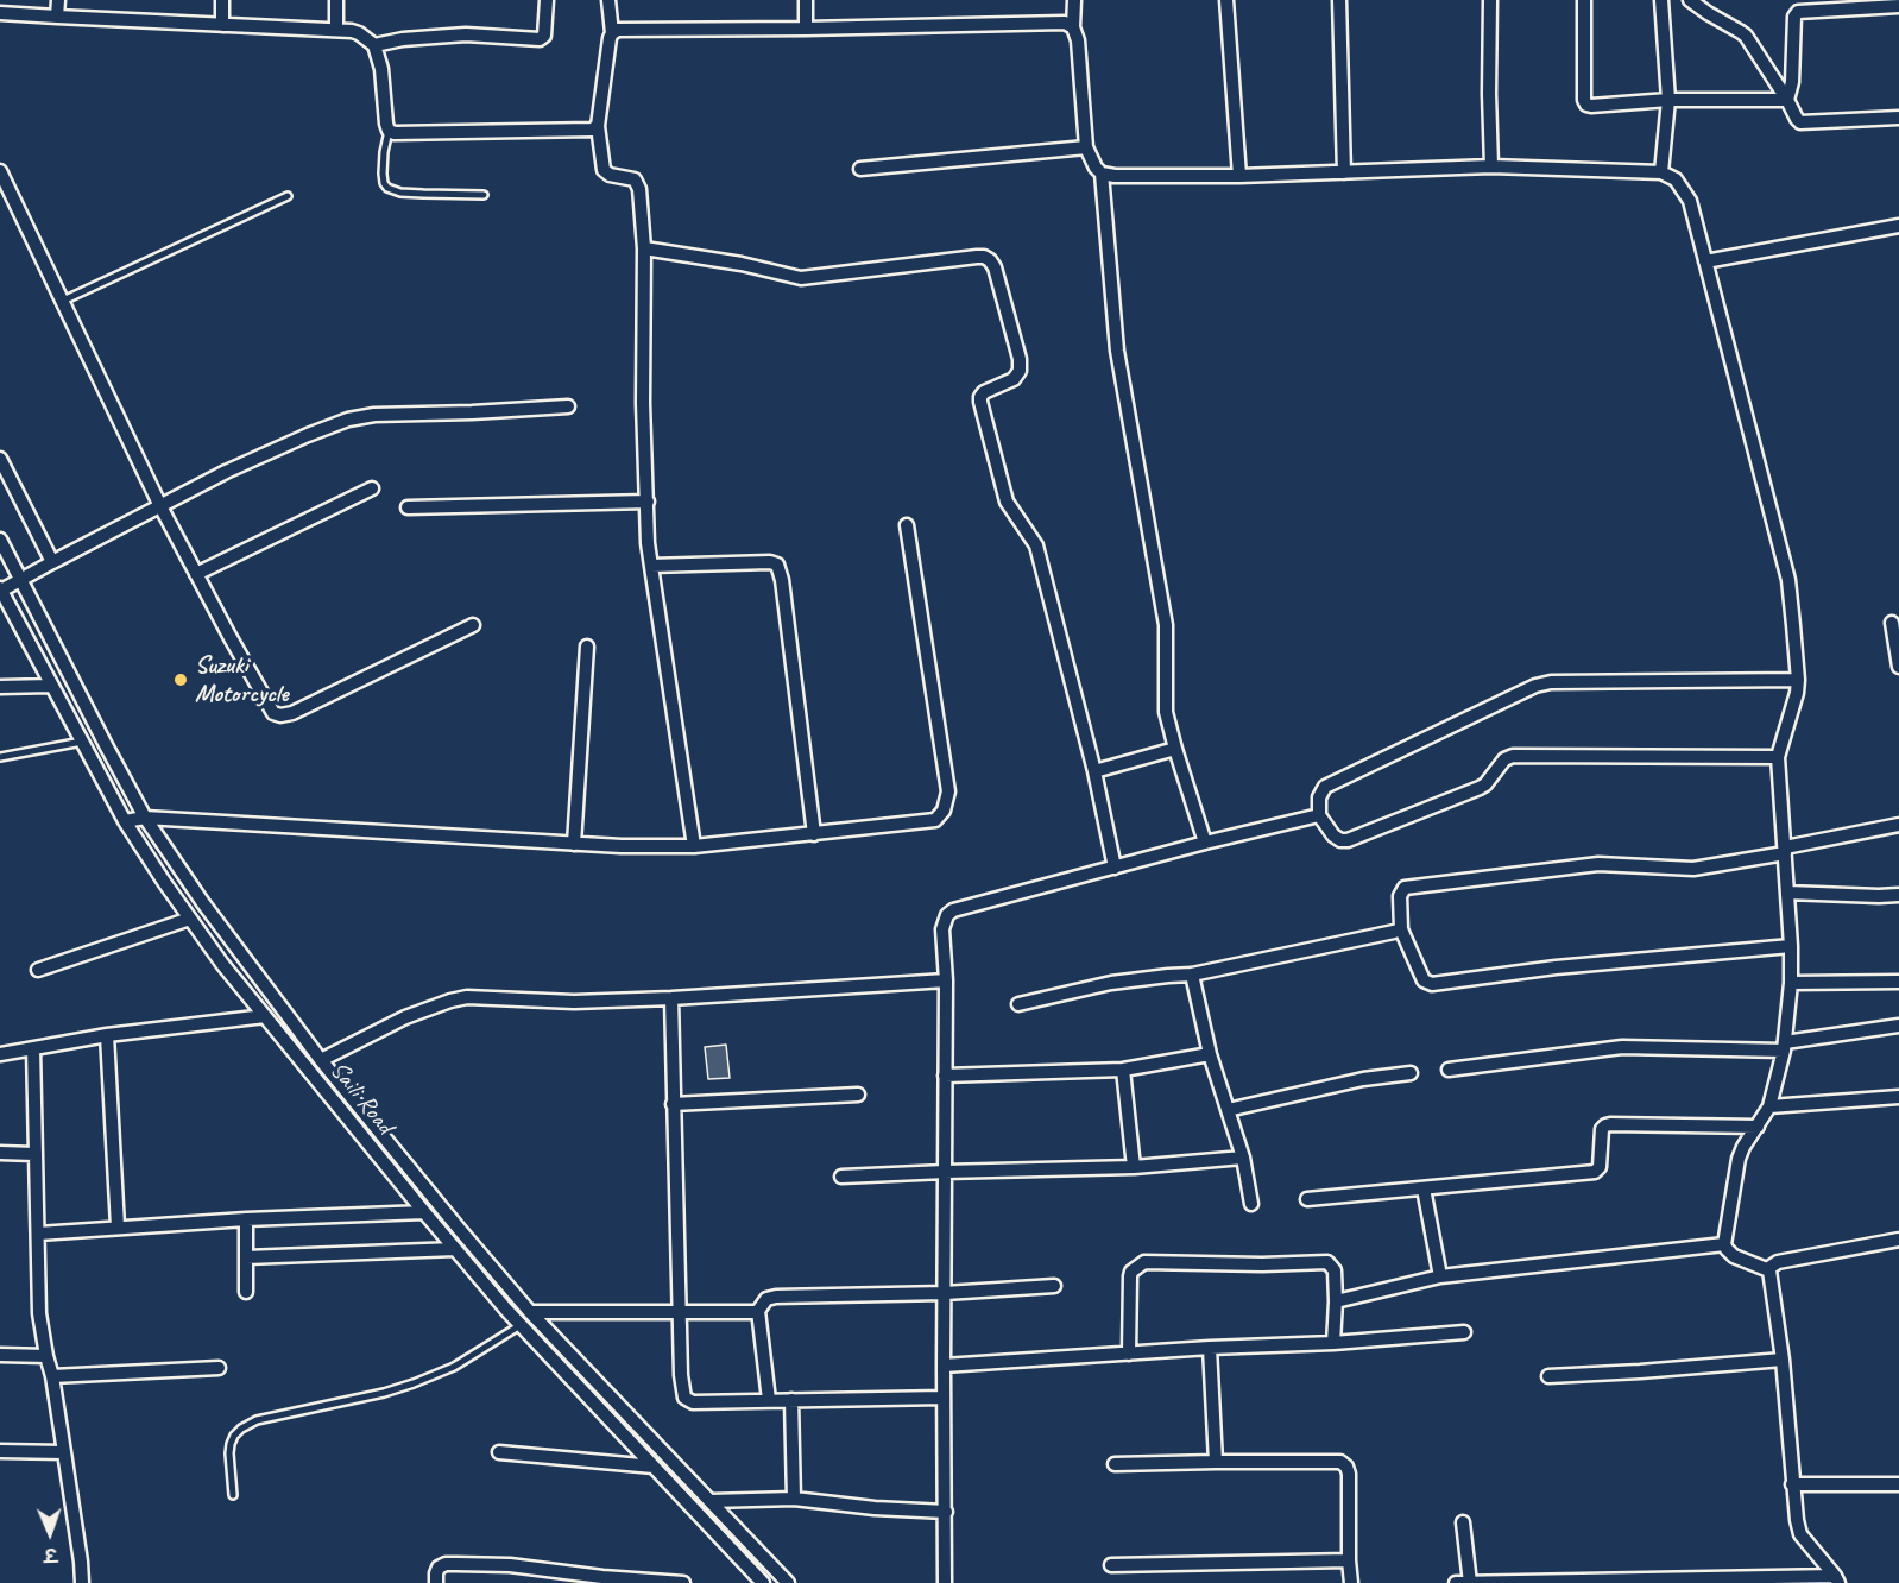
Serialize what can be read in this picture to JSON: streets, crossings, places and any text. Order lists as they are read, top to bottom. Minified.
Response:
{"streets":{"street":["Saili Road"]},"places":["Suzuki Motorcycle"],"north":"bottom"}
